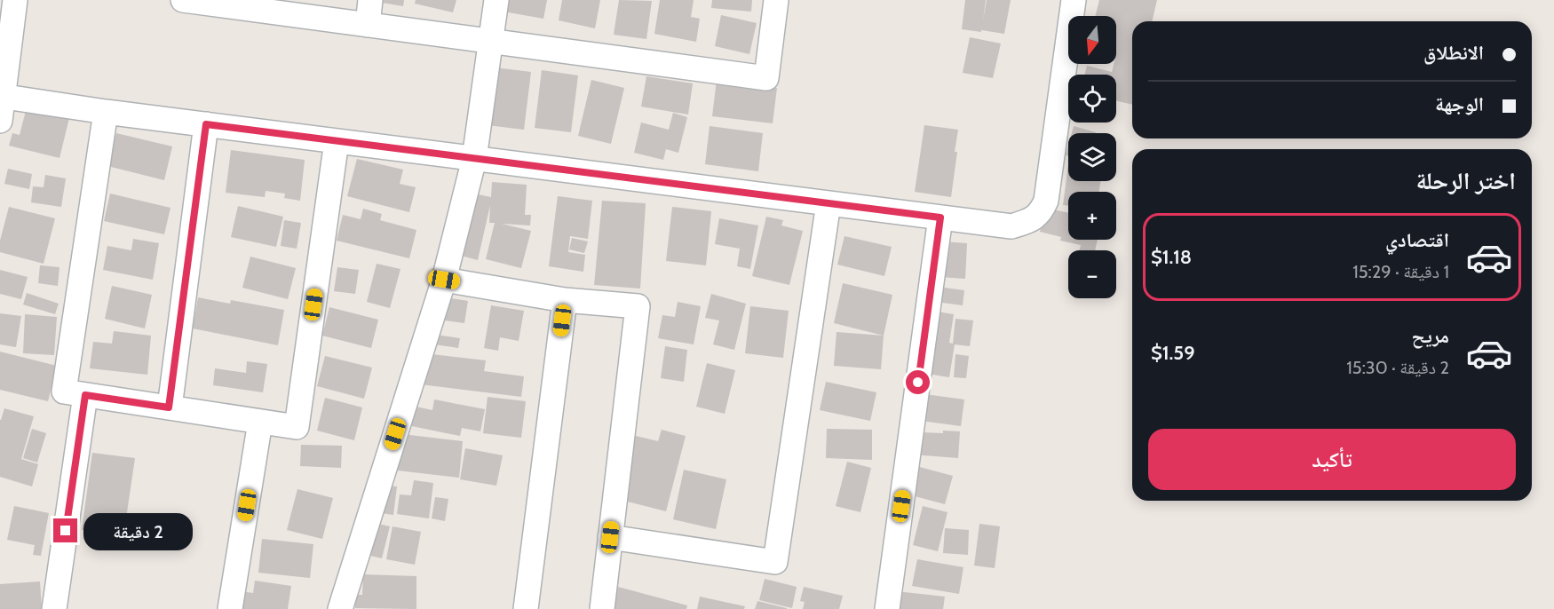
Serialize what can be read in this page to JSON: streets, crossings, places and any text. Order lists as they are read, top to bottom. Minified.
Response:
{"north":"bottom","page":{"map_buttons":["+","−"],"banner":["الانطلاق","الوجهة"],"heading":"اختر الرحلة","list":[{"name":"اقتصادي","note":"1 دقيقة · 15:29","value":"$1.18"},{"name":"مريح","note":"2 دقيقة · 15:30","value":"$1.59"}],"buttons":"تأكيد","bubble":"2 دقيقة"}}
